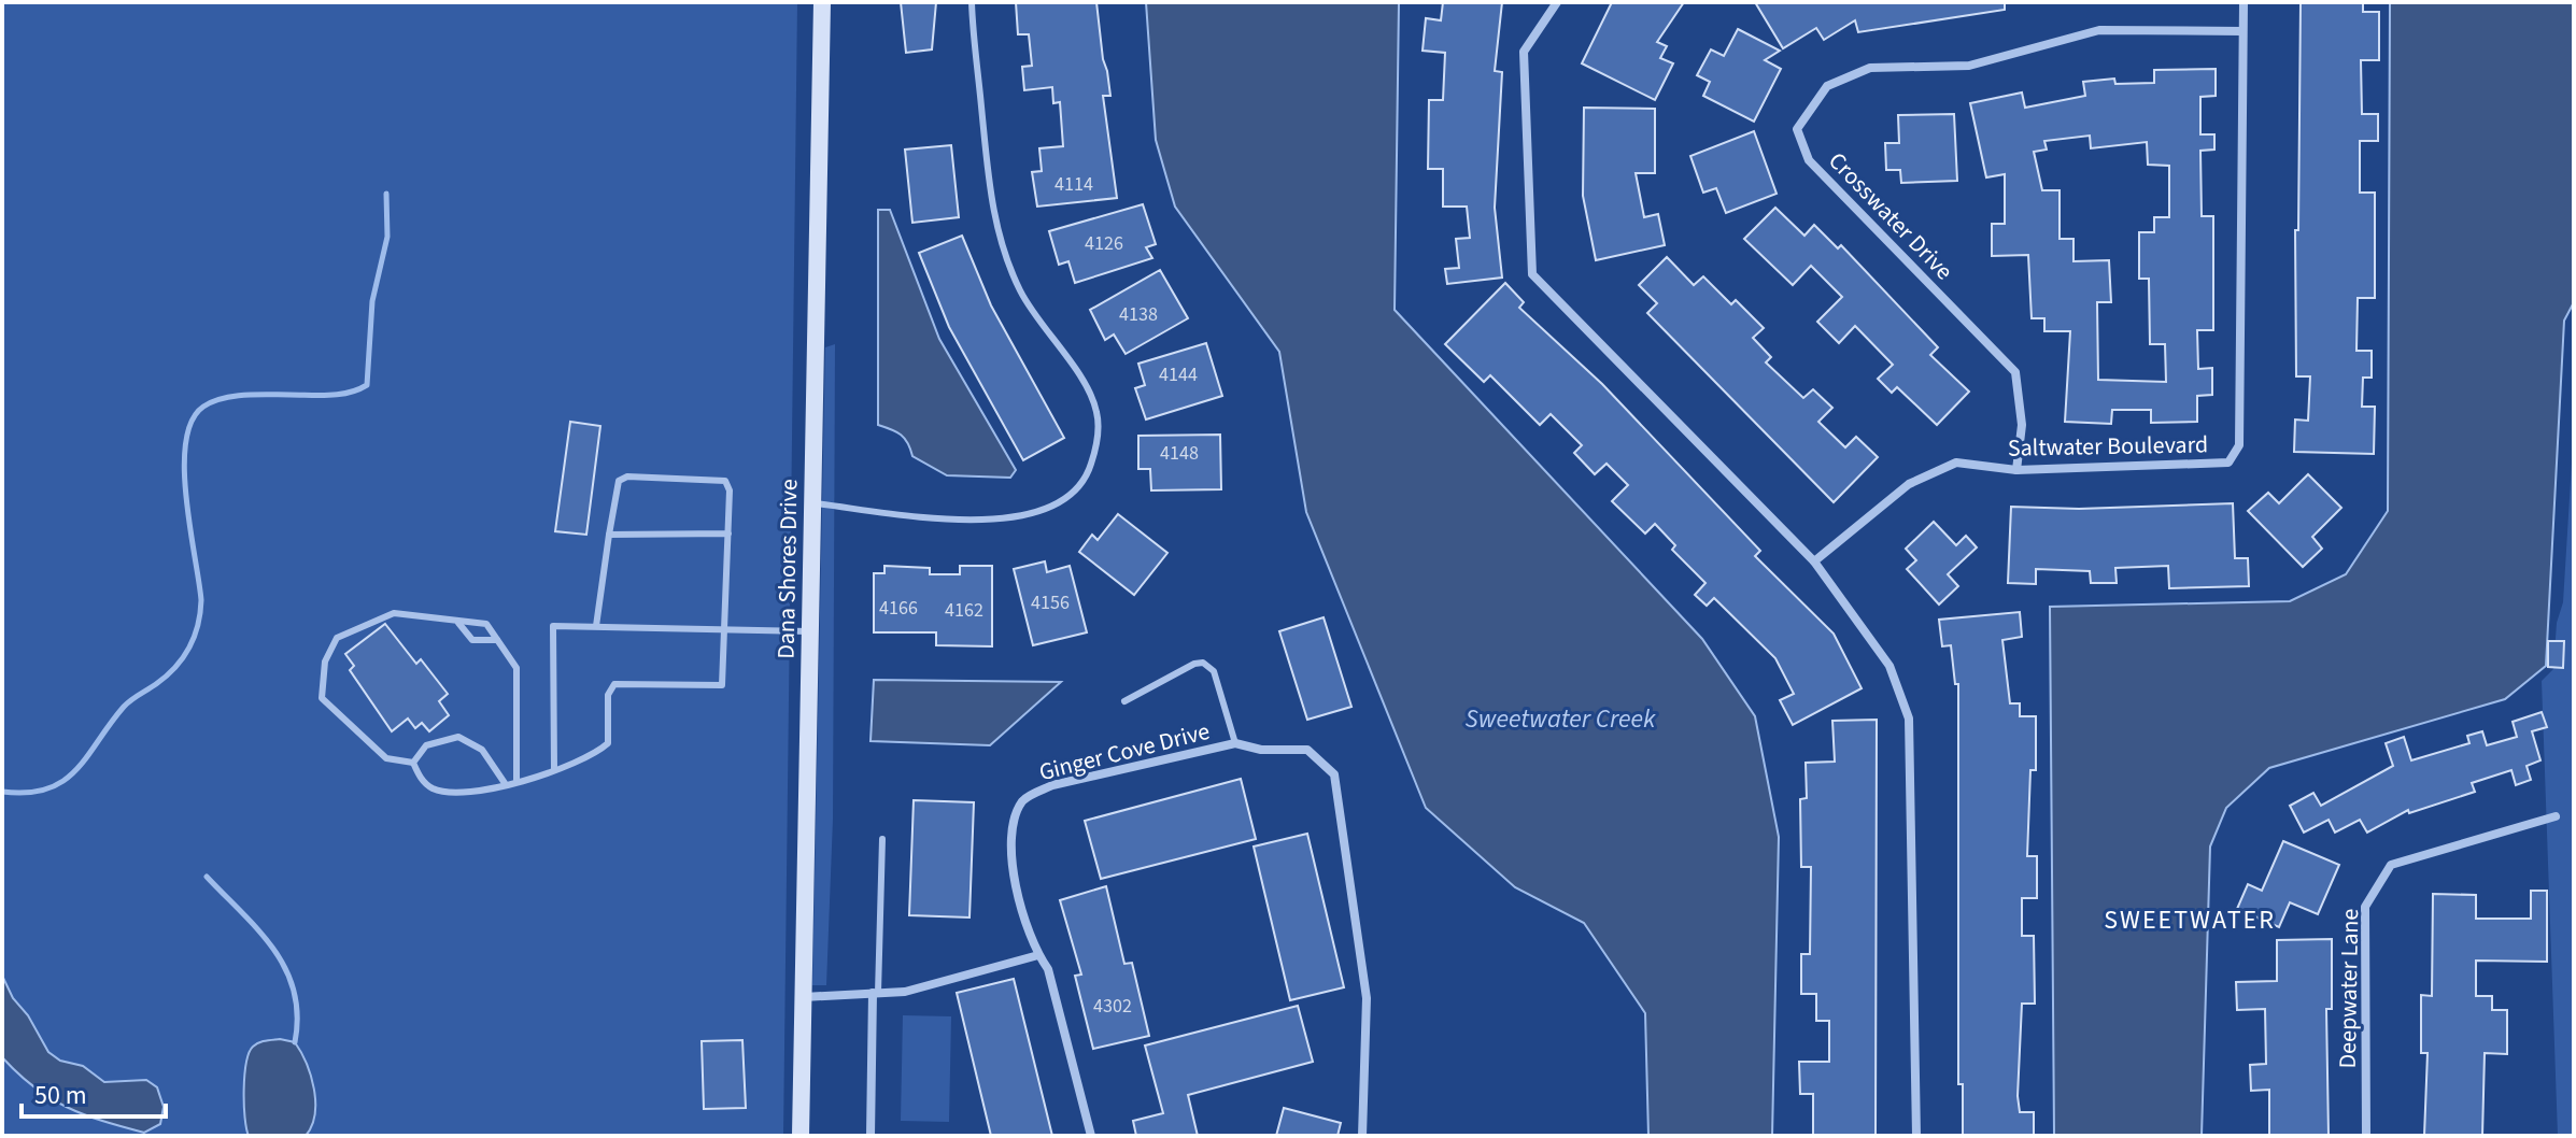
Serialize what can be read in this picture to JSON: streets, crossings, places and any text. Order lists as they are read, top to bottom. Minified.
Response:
{"streets":{"street":["Crosswater Drive","Saltwater Boulevard","Dana Shores Drive","Ginger Cove Drive","Deepwater Lane"]},"crossings":[["Crosswater Drive","Saltwater Boulevard"]],"districts":["SWEETWATER"],"water":["Sweetwater Creek"],"house_numbers":["4114","4126","4138","4144","4148","4156","4166","4162","4302"],"scale_bar":"50 m"}
